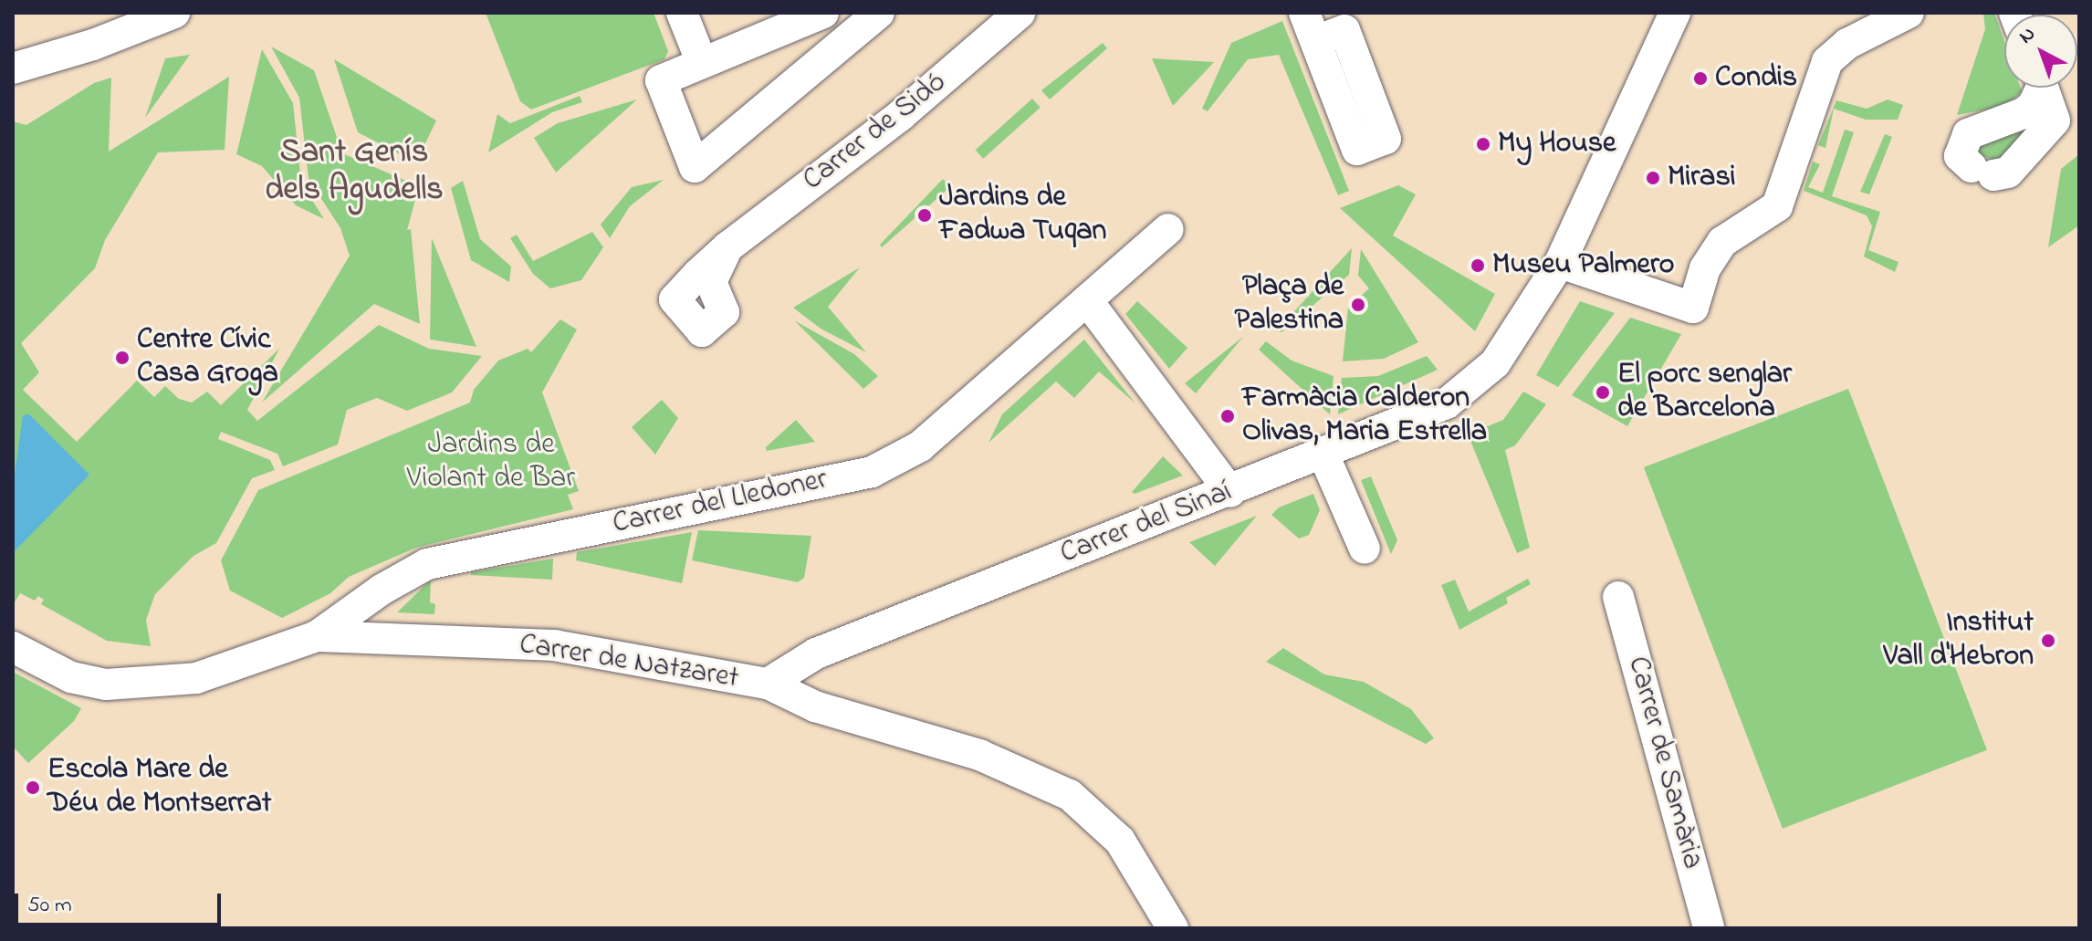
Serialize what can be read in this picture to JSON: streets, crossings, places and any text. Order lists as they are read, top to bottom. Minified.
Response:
{"streets":{"street":["Carrer de Sidó","Carrer del Lledoner","Carrer del Sinaí","Carrer de Natzaret","Carrer de Samària"]},"crossings":[["Carrer del Lledoner","Carrer de Natzaret"],["Carrer del Sinaí","Carrer de Natzaret"]],"districts":["Sant Genís dels Agudells"],"parks":["Jardins de Violant de Bar"],"places":["Condis","My House","Mirasi","Jardins de Fadwa Tuqan","Museu Palmero","Plaça de Palestina","Centre Cívic Casa Groga","El porc senglar de Barcelona","Farmàcia Calderon Olivas, Maria Estrella","Institut Vall d'Hebron","Escola Mare de Déu de Montserrat"],"scale_bar":"50 m","north":"top left"}
